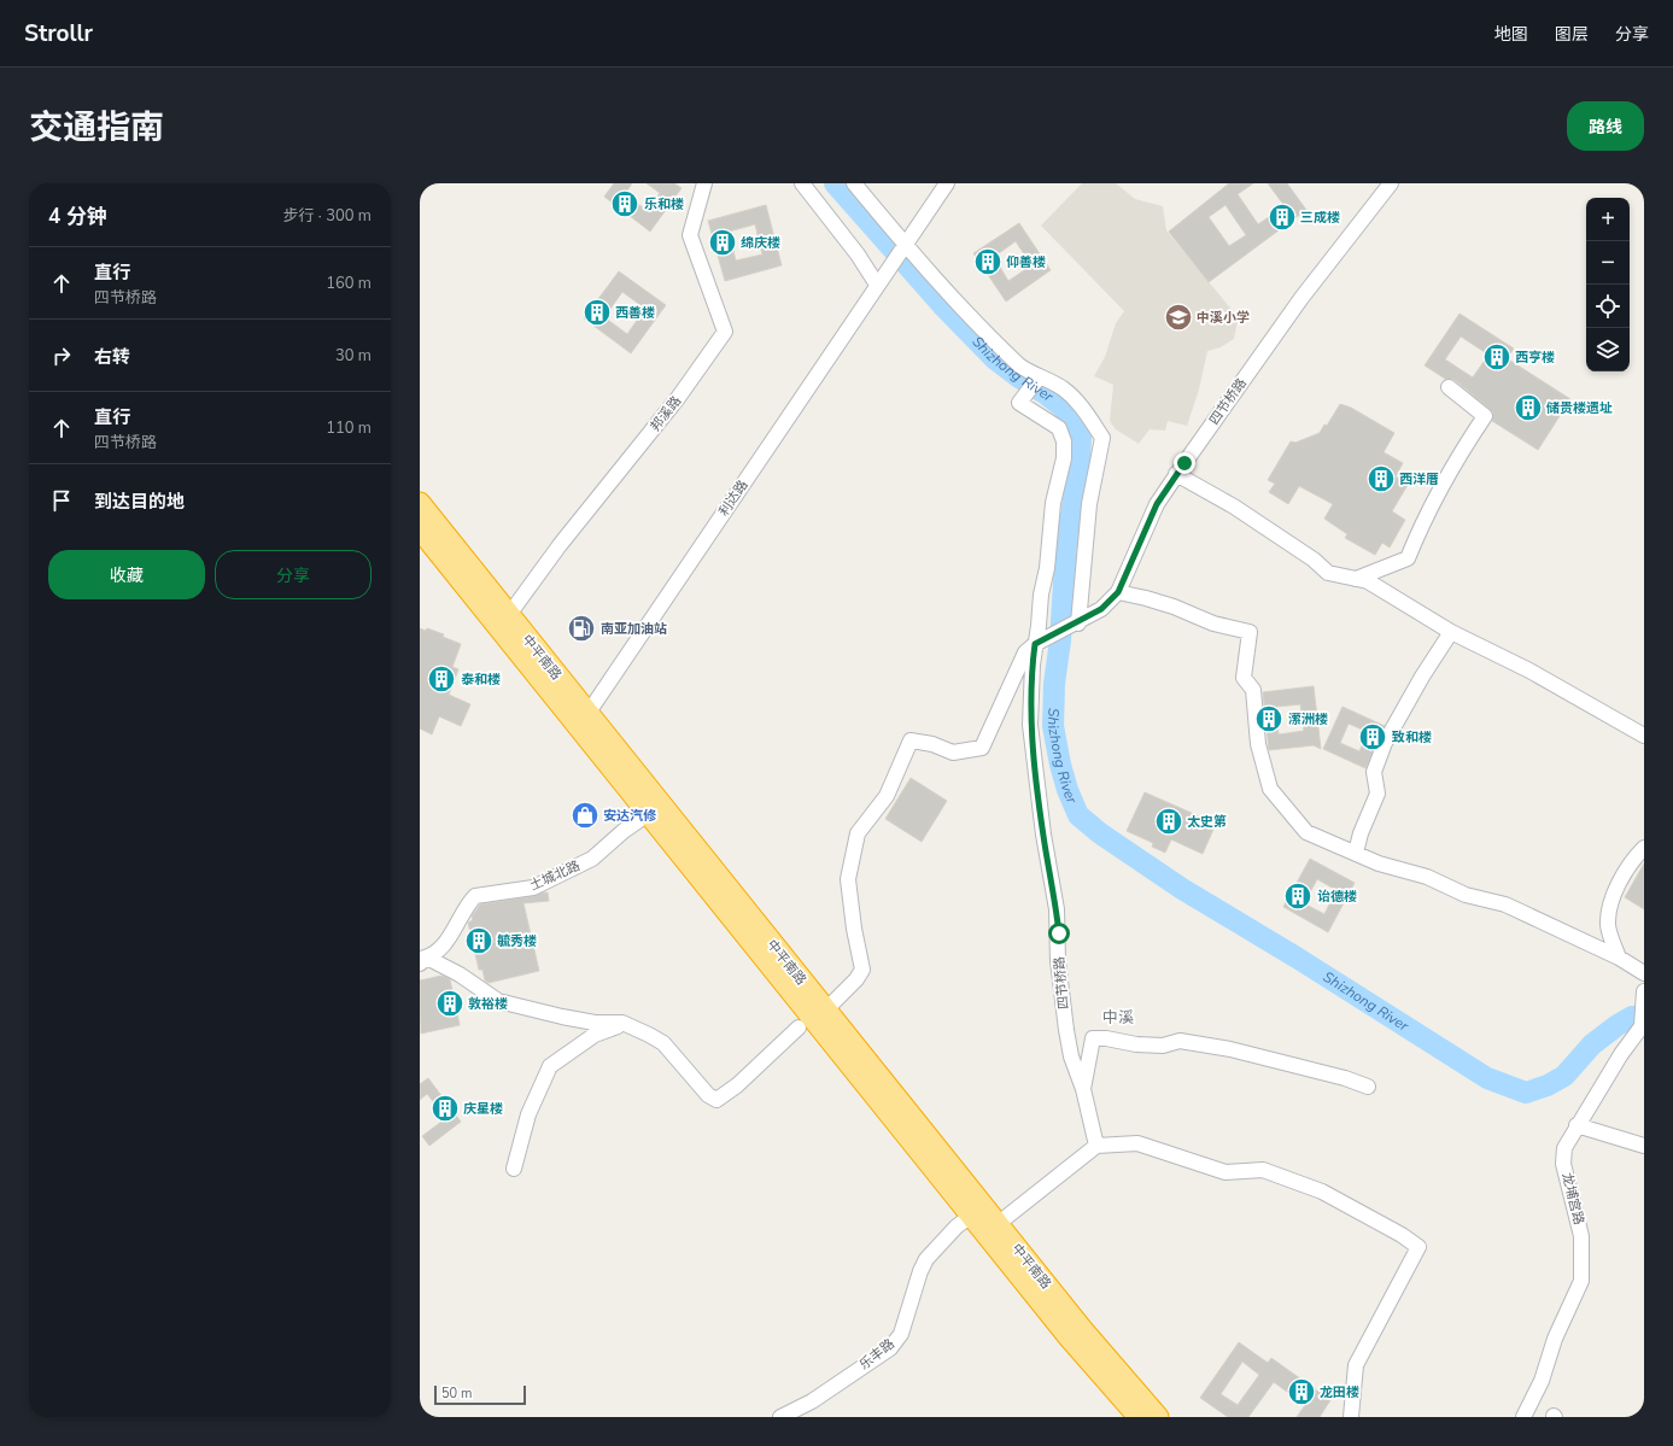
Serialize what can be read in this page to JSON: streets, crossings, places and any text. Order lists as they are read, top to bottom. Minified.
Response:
{"streets":{"highway":["中平南路"],"street":["四节桥路","邦溪路","利达路","土城北路","龙埔宫路","乐丰路"]},"crossings":[["邦溪路","中平南路"],["利达路","中平南路"]],"districts":["中溪"],"water":["Shizhong River"],"places":{"building":["乐和楼","三成楼","绵庆楼","仰善楼","西善楼","西亨楼","储贵楼遗址","西洋厝","泰和楼","潆洲楼","致和楼","太史第","诒德楼","毓秀楼","敦裕楼","庆星楼","龙田楼"],"school or university":["中溪小学"],"fuel station":["南亚加油站"],"shop":["安达汽修"]},"scale_bar":"50 m","page":{"header":"Strollr","nav":["地图","图层","分享"],"title":"交通指南","buttons":["路线",["收藏","分享"]],"heading":["4 分钟","步行 · 300 m"],"map_buttons":["+","−"],"list":[["直行","四节桥路","160 m"],["右转","30 m"],["直行","四节桥路","110 m"],"到达目的地"],"scale":"50 m"}}
